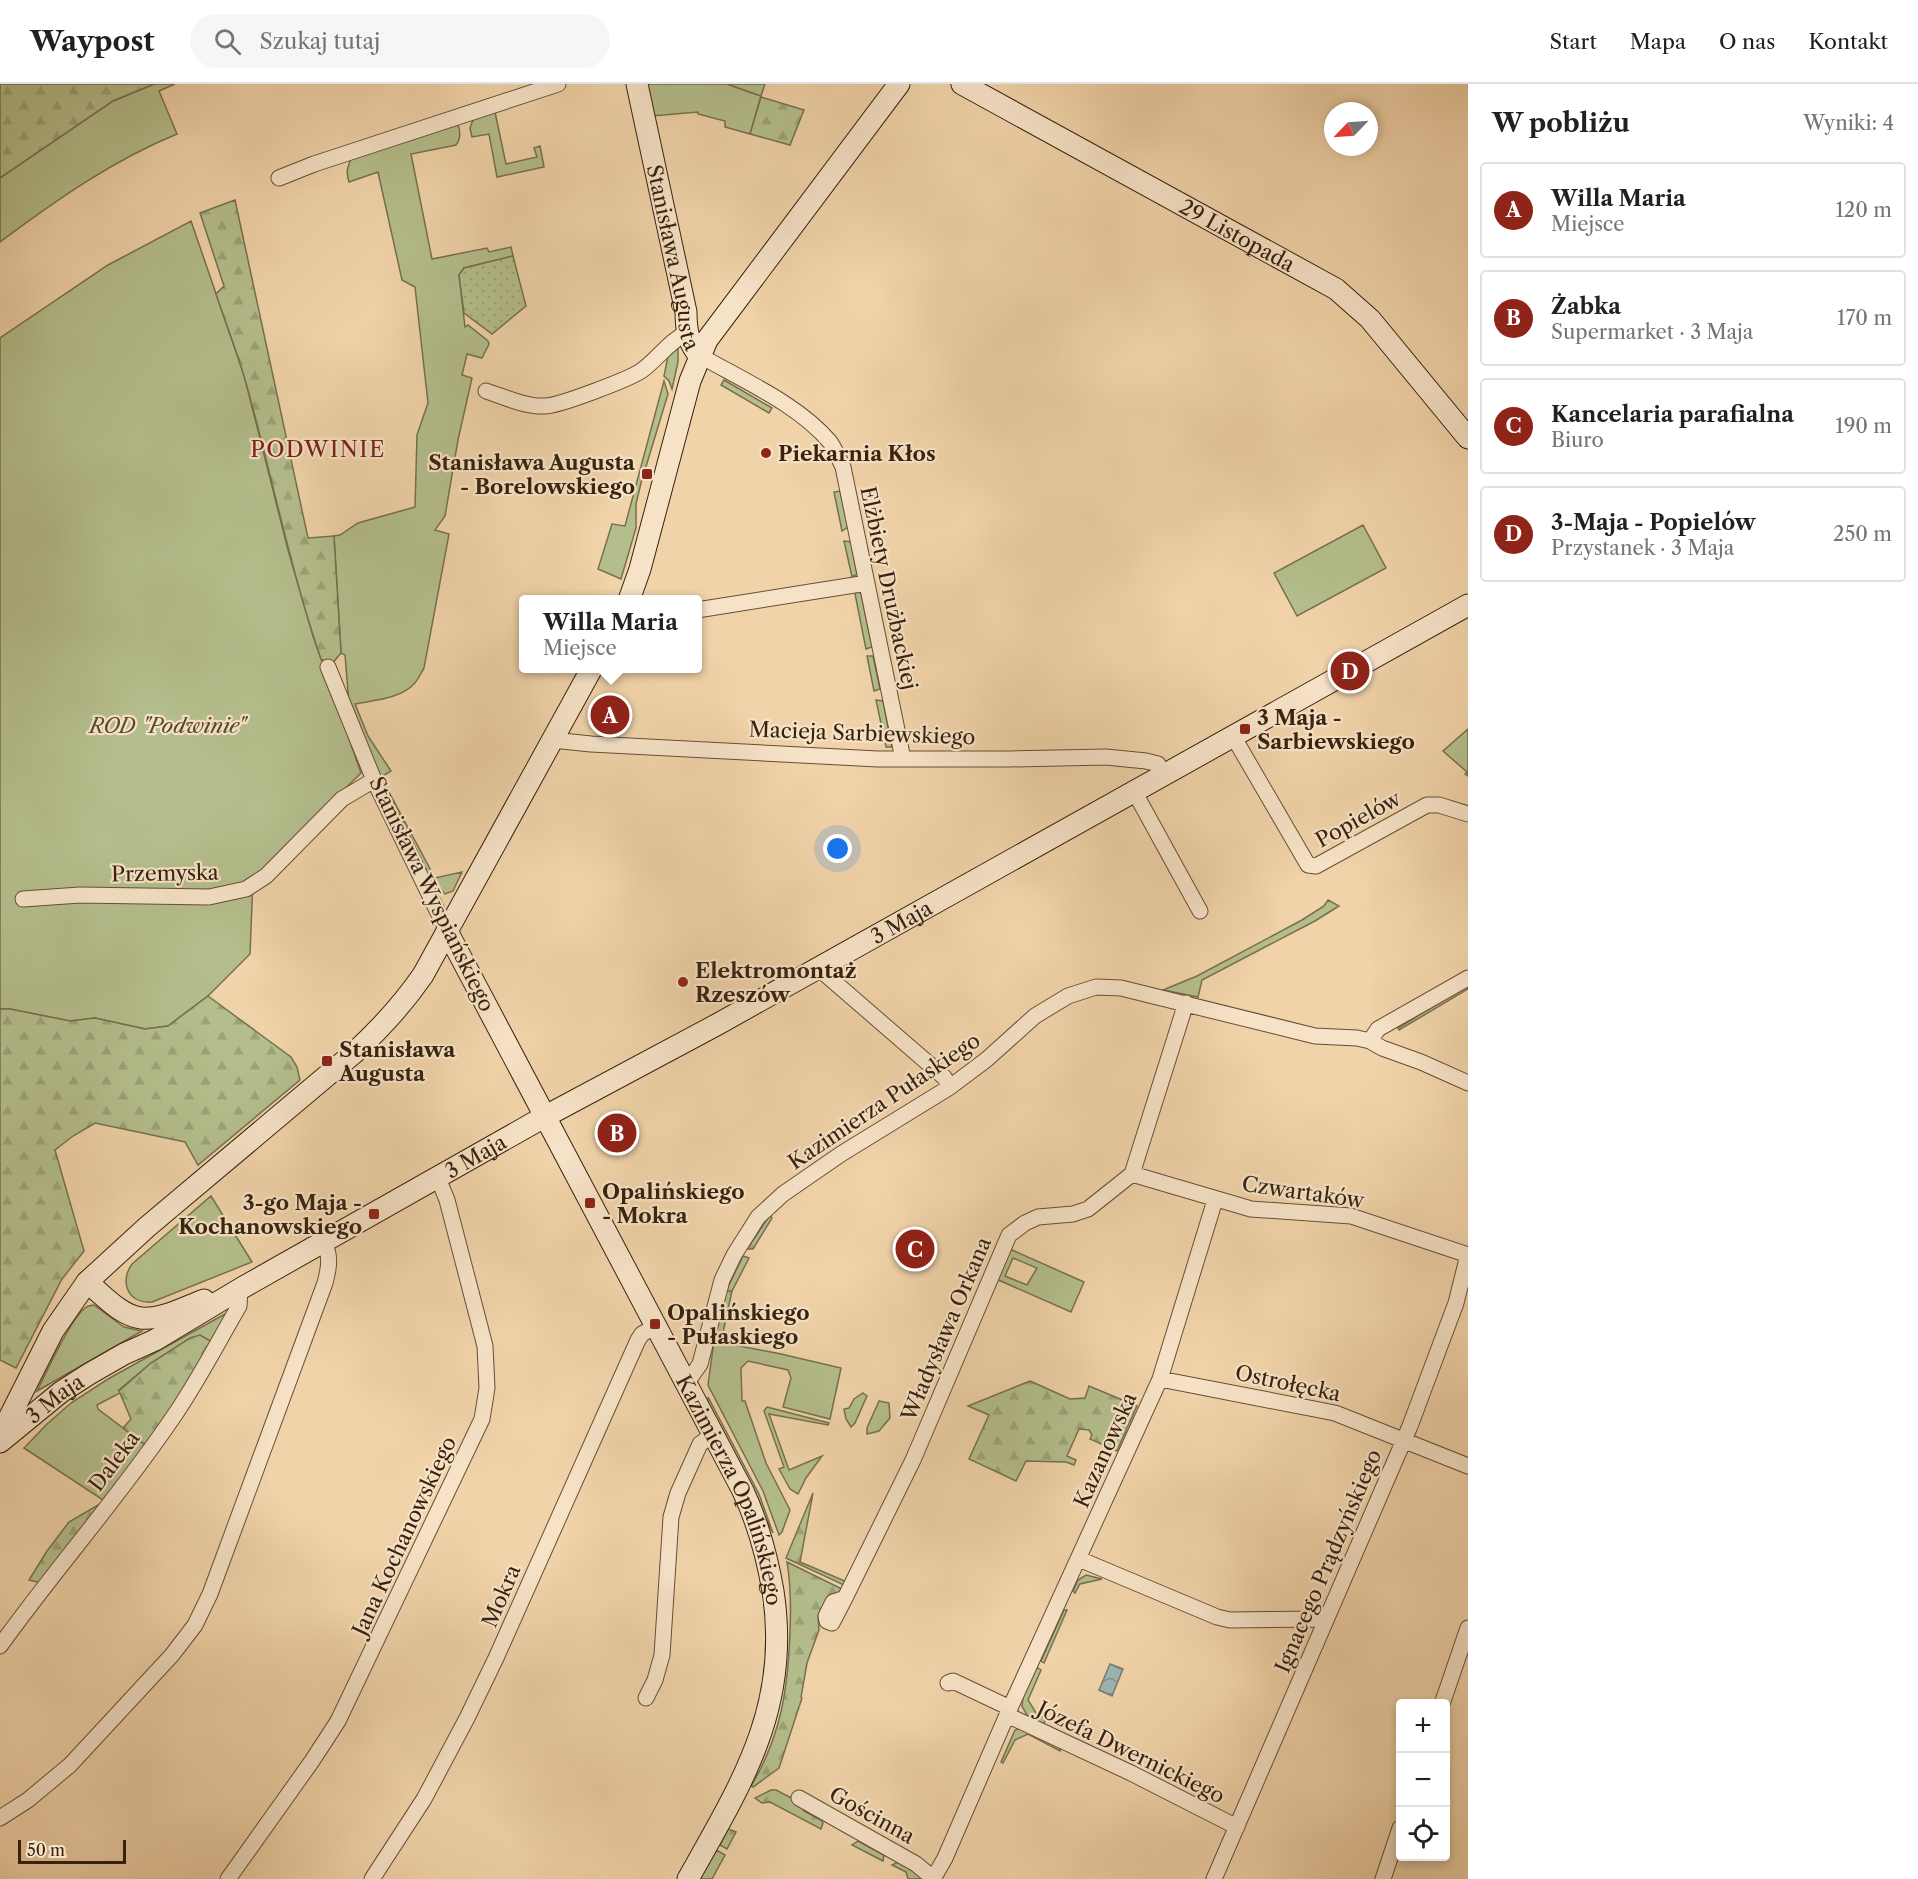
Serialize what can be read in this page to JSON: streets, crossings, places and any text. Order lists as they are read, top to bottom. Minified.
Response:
{"streets":{"main road":["29 Listopada","Stanisława Augusta","Stanisława Wyspiańskiego","3 Maja","Kazimierza Opalińskiego"],"street":["Elżbiety Drużbackiej","Macieja Sarbiewskiego","Popielów","Przemyska","Kazimierza Pułaskiego","Czwartaków","Władysława Orkana","Ostrołęcka","Kazanowska","Daleka","Jana Kochanowskiego","Ignacego Prądzyńskiego","Mokra","Józefa Dwernickiego","Gościnna"]},"crossings":[["Stanisława Augusta","Elżbiety Drużbackiej"],["Elżbiety Drużbackiej","Macieja Sarbiewskiego"],["Macieja Sarbiewskiego","3 Maja"],["Popielów","3 Maja"],["Przemyska","Stanisława Wyspiańskiego"],["Stanisława Wyspiańskiego","3 Maja"],["Stanisława Wyspiańskiego","Kazimierza Opalińskiego"],["3 Maja","Daleka"],["3 Maja","Kazimierza Opalińskiego"],["3 Maja","Jana Kochanowskiego"],["Kazimierza Pułaskiego","Kazimierza Opalińskiego"],["Czwartaków","Władysława Orkana"],["Czwartaków","Kazanowska"],["Czwartaków","Ignacego Prądzyńskiego"],["Ostrołęcka","Kazanowska"],["Ostrołęcka","Ignacego Prądzyńskiego"],["Kazanowska","Józefa Dwernickiego"],["Kazanowska","Gościnna"],["Kazimierza Opalińskiego","Mokra"],["Ignacego Prądzyńskiego","Józefa Dwernickiego"]],"districts":["PODWINIE"],"parks":["ROD \"Podwinie\""],"places":{"other":["Piekarnia Kłos","Elektromontaż Rzeszów"],"transit":["Stanisława Augusta - Borelowskiego","3 Maja - Sarbiewskiego","Stanisława Augusta","Opalińskiego - Mokra","3-go Maja - Kochanowskiego","Opalińskiego - Pułaskiego"]},"scale_bar":"50 m","north":"bottom left","page":{"header":"Waypost","search":"Szukaj tutaj","nav":["Start","Mapa","O nas","Kontakt"],"heading":["W pobliżu","Wyniki: 4"],"list":[{"mark":"A","name":"Willa Maria","note":"Miejsce","value":"120 m"},{"mark":"B","name":"Żabka","note":"Supermarket · 3 Maja","value":"170 m"},{"mark":"C","name":"Kancelaria parafialna","note":"Biuro","value":"190 m"},{"mark":"D","name":"3-Maja - Popielów","note":"Przystanek · 3 Maja","value":"250 m"}],"popup":["Willa Maria","Miejsce"],"pins":["D","A","B","C"],"map_buttons":["+","−"],"scale":"50 m"}}
